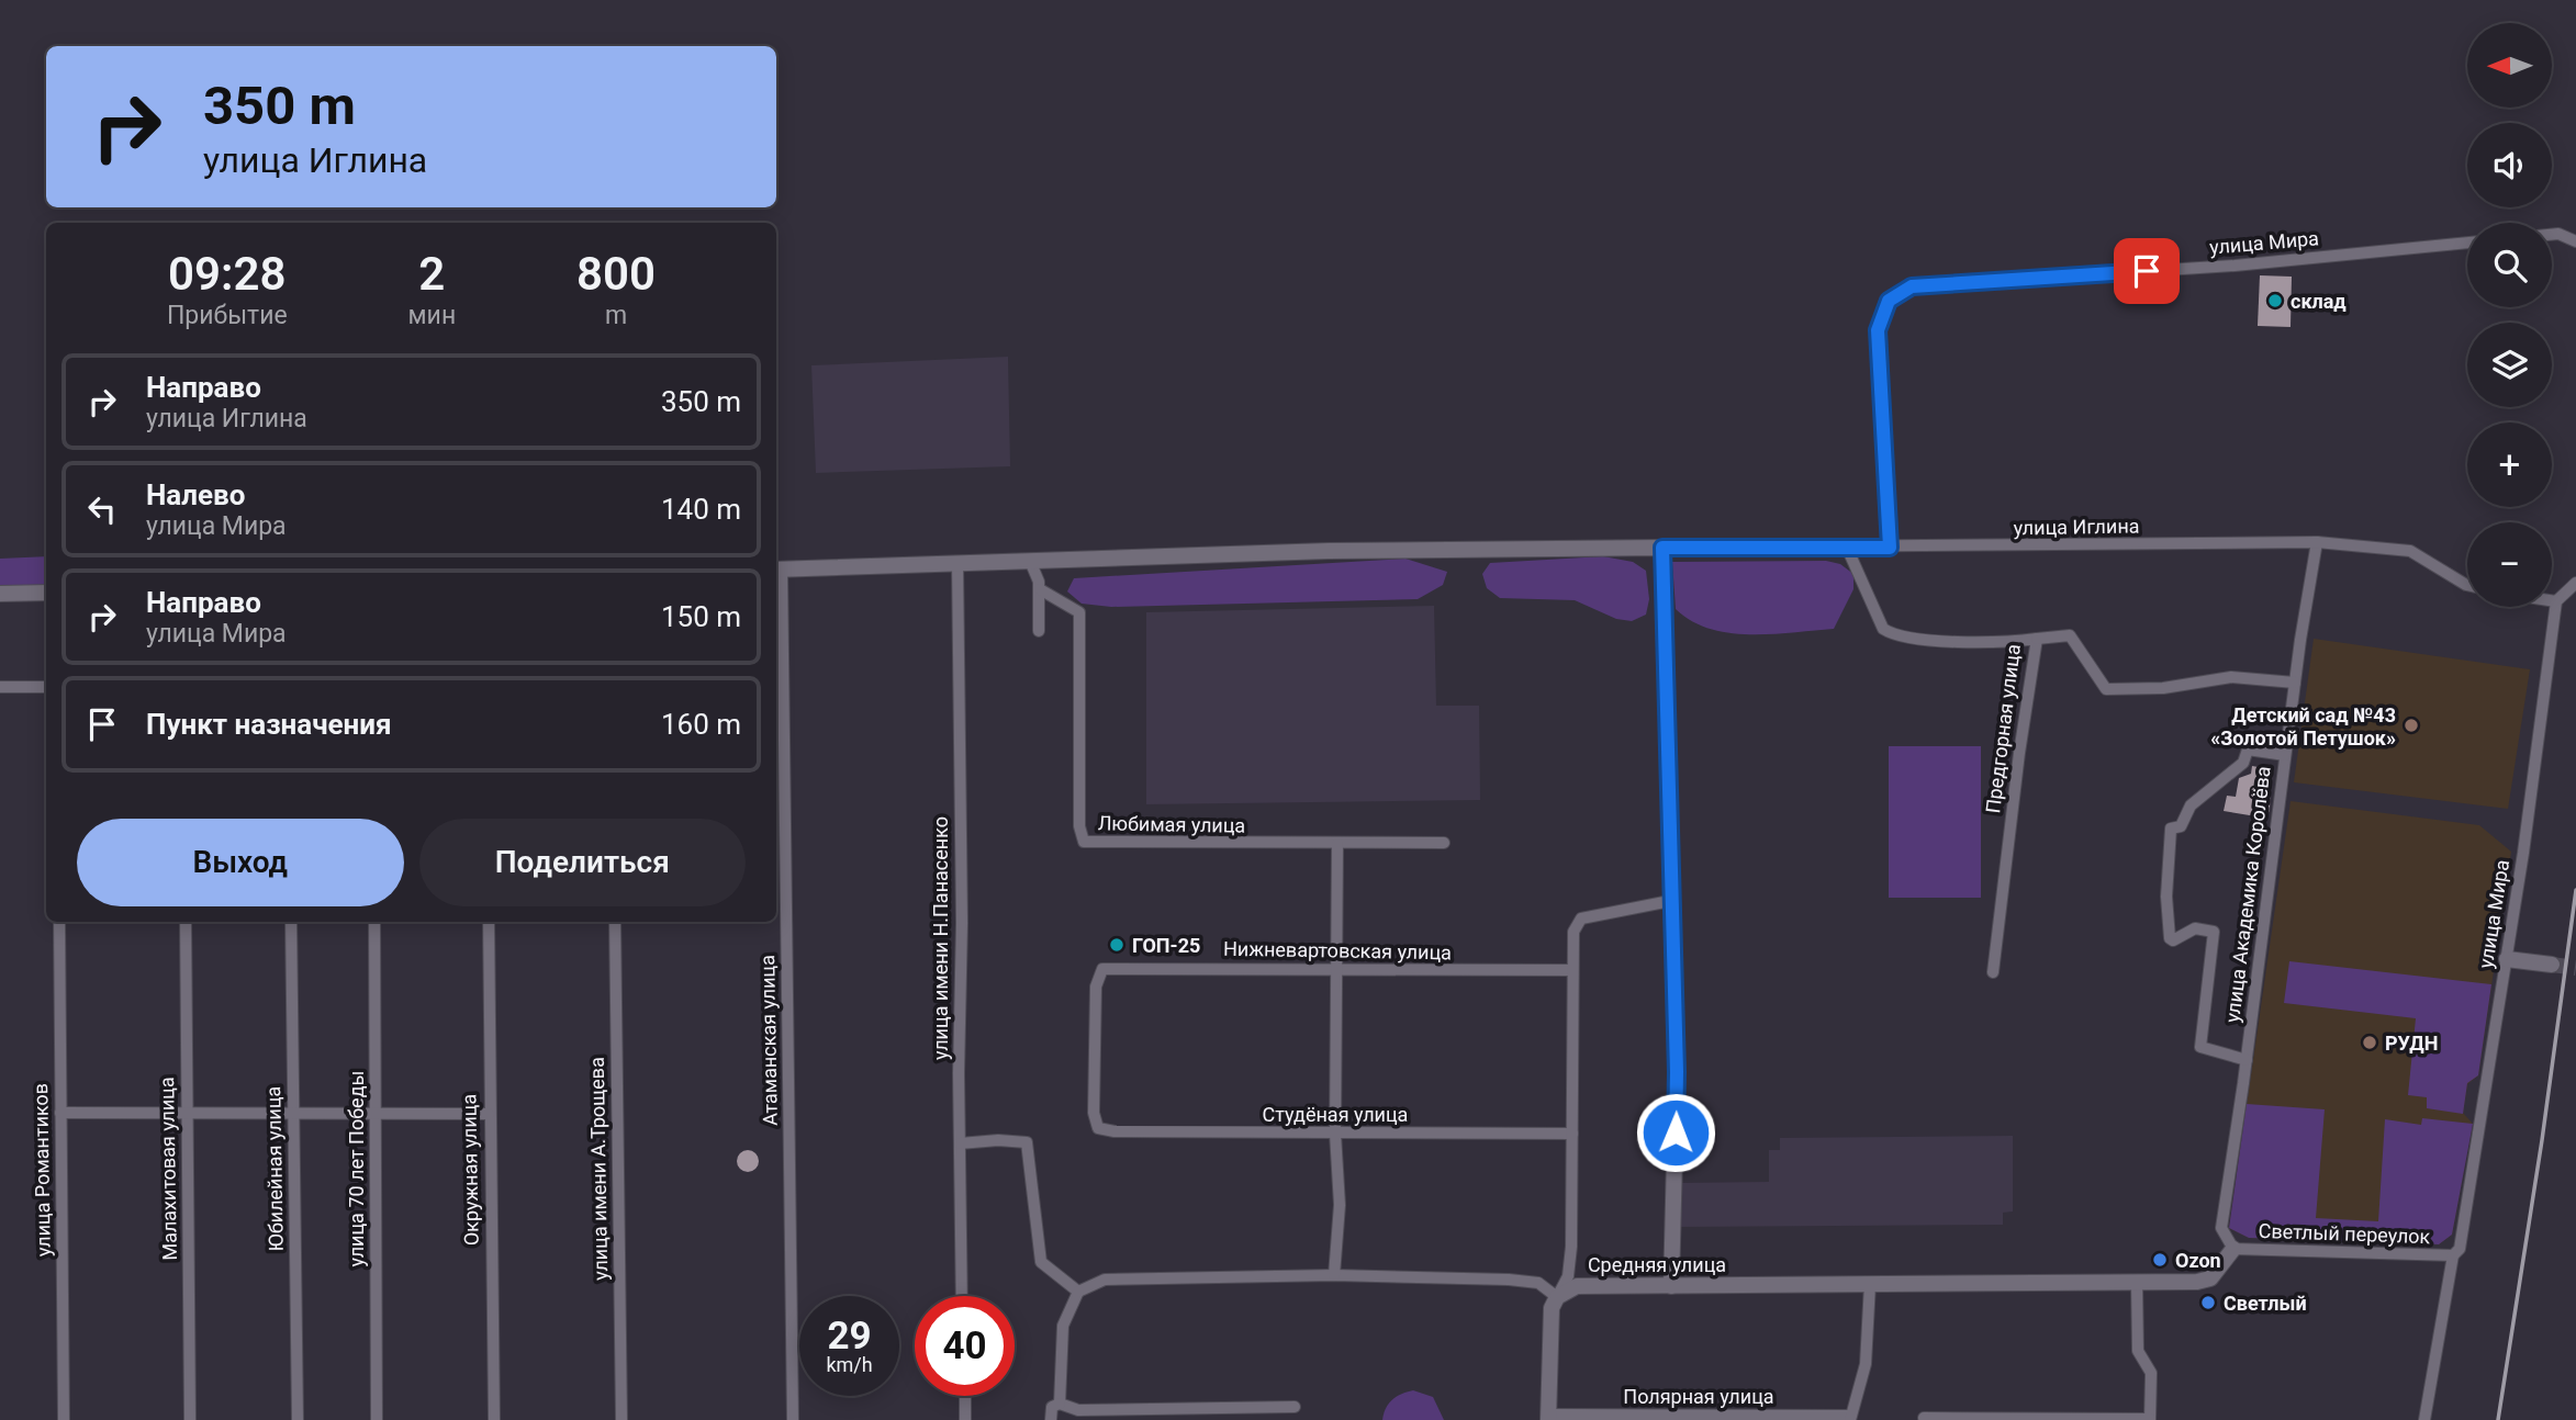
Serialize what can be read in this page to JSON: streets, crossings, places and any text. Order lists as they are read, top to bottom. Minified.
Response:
{"streets":{"street":["улица Мира","улица Иглина","Предгорная улица","Любимая улица","улица Академика Королёва","улица имени Н.Панасенко","Нижневартовская улица","Атаманская улица","Студёная улица","Малахитовая улица","Юбилейная улица","улица 70 лет Победы","улица имени А.Трощева","улица Романтиков","Окружная улица","Светлый переулок","Средняя улица","Полярная улица"]},"crossings":[["улица Мира","улица Иглина"],["улица Мира","Светлый переулок"],["улица Иглина","Предгорная улица"],["улица Иглина","улица Академика Королёва"],["улица Академика Королёва","Светлый переулок"],["улица Академика Королёва","Средняя улица"],["Нижневартовская улица","Студёная улица"],["Светлый переулок","Средняя улица"]],"places":["склад","Детский сад №43 «Золотой Петушок»","ГОП-25","РУДН","Ozon","Светлый"],"north":"left","page":{"map_buttons":["+","−"],"turn":["350 m","улица Иглина"],"eta":["09:28","Прибытие","2","мин","800","m"],"list":[{"name":"Направо","note":"улица Иглина","value":"350 m"},{"name":"Налево","note":"улица Мира","value":"140 m"},{"name":"Направо","note":"улица Мира","value":"150 m"},{"name":"Пункт назначения","value":"160 m"}],"buttons":["Выход","Поделиться"],"speed":"29 km/h","limit":"40"}}
